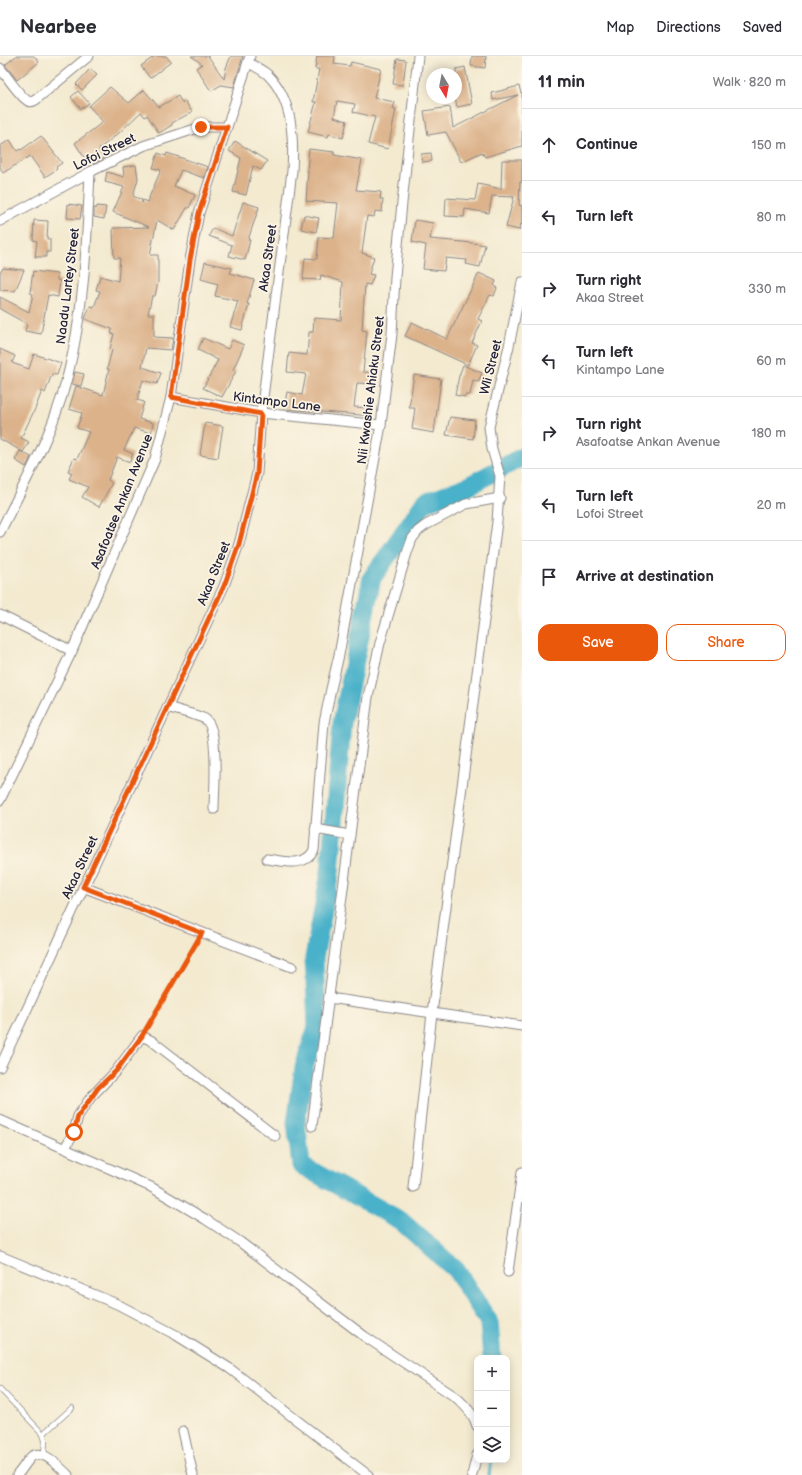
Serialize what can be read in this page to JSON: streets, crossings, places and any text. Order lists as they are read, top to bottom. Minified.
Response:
{"streets":{"street":["Lofoi Street","Akaa Street","Naadu Lartey Street","Wli Street","Nii Kwashie Ahiaku Street","Kintampo Lane","Asafoatse Ankan Avenue"]},"crossings":[["Lofoi Street","Naadu Lartey Street"],["Lofoi Street","Asafoatse Ankan Avenue"],["Akaa Street","Kintampo Lane"],["Akaa Street","Asafoatse Ankan Avenue"],["Nii Kwashie Ahiaku Street","Kintampo Lane"],["Kintampo Lane","Asafoatse Ankan Avenue"]],"north":"bottom","page":{"header":"Nearbee","nav":["Map","Directions","Saved"],"heading":["11 min","Walk · 820 m"],"list":[["Continue","150 m"],["Turn left","80 m"],["Turn right","Akaa Street","330 m"],["Turn left","Kintampo Lane","60 m"],["Turn right","Asafoatse Ankan Avenue","180 m"],["Turn left","Lofoi Street","20 m"],"Arrive at destination"],"buttons":["Save","Share"],"map_buttons":["+","−"]}}
